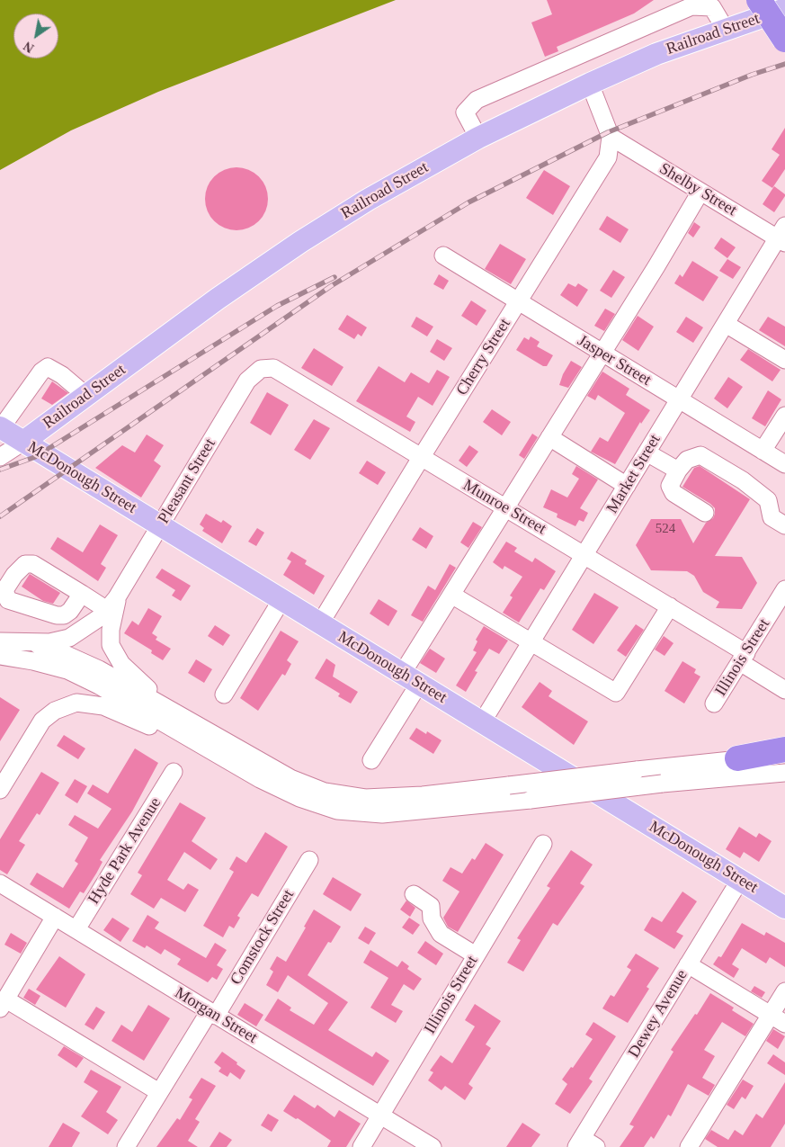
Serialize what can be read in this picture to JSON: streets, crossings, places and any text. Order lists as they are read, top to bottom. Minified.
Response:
{"streets":{"main road":["Railroad Street","McDonough Street"],"street":["Shelby Street","Cherry Street","Jasper Street","Market Street","Pleasant Street","Munroe Street","Illinois Street","Hyde Park Avenue","Comstock Street","Dewey Avenue","Morgan Street"]},"crossings":[["Railroad Street","McDonough Street"],["Shelby Street","Cherry Street"],["Shelby Street","Market Street"],["Cherry Street","Jasper Street"],["Cherry Street","McDonough Street"],["Cherry Street","Munroe Street"],["Jasper Street","Market Street"],["Market Street","McDonough Street"],["Market Street","Munroe Street"],["McDonough Street","Pleasant Street"],["McDonough Street","Dewey Avenue"],["Pleasant Street","Munroe Street"],["Munroe Street","Illinois Street"],["Illinois Street","Morgan Street"],["Hyde Park Avenue","Morgan Street"],["Comstock Street","Morgan Street"]],"house_numbers":["524"],"north":"bottom left"}
